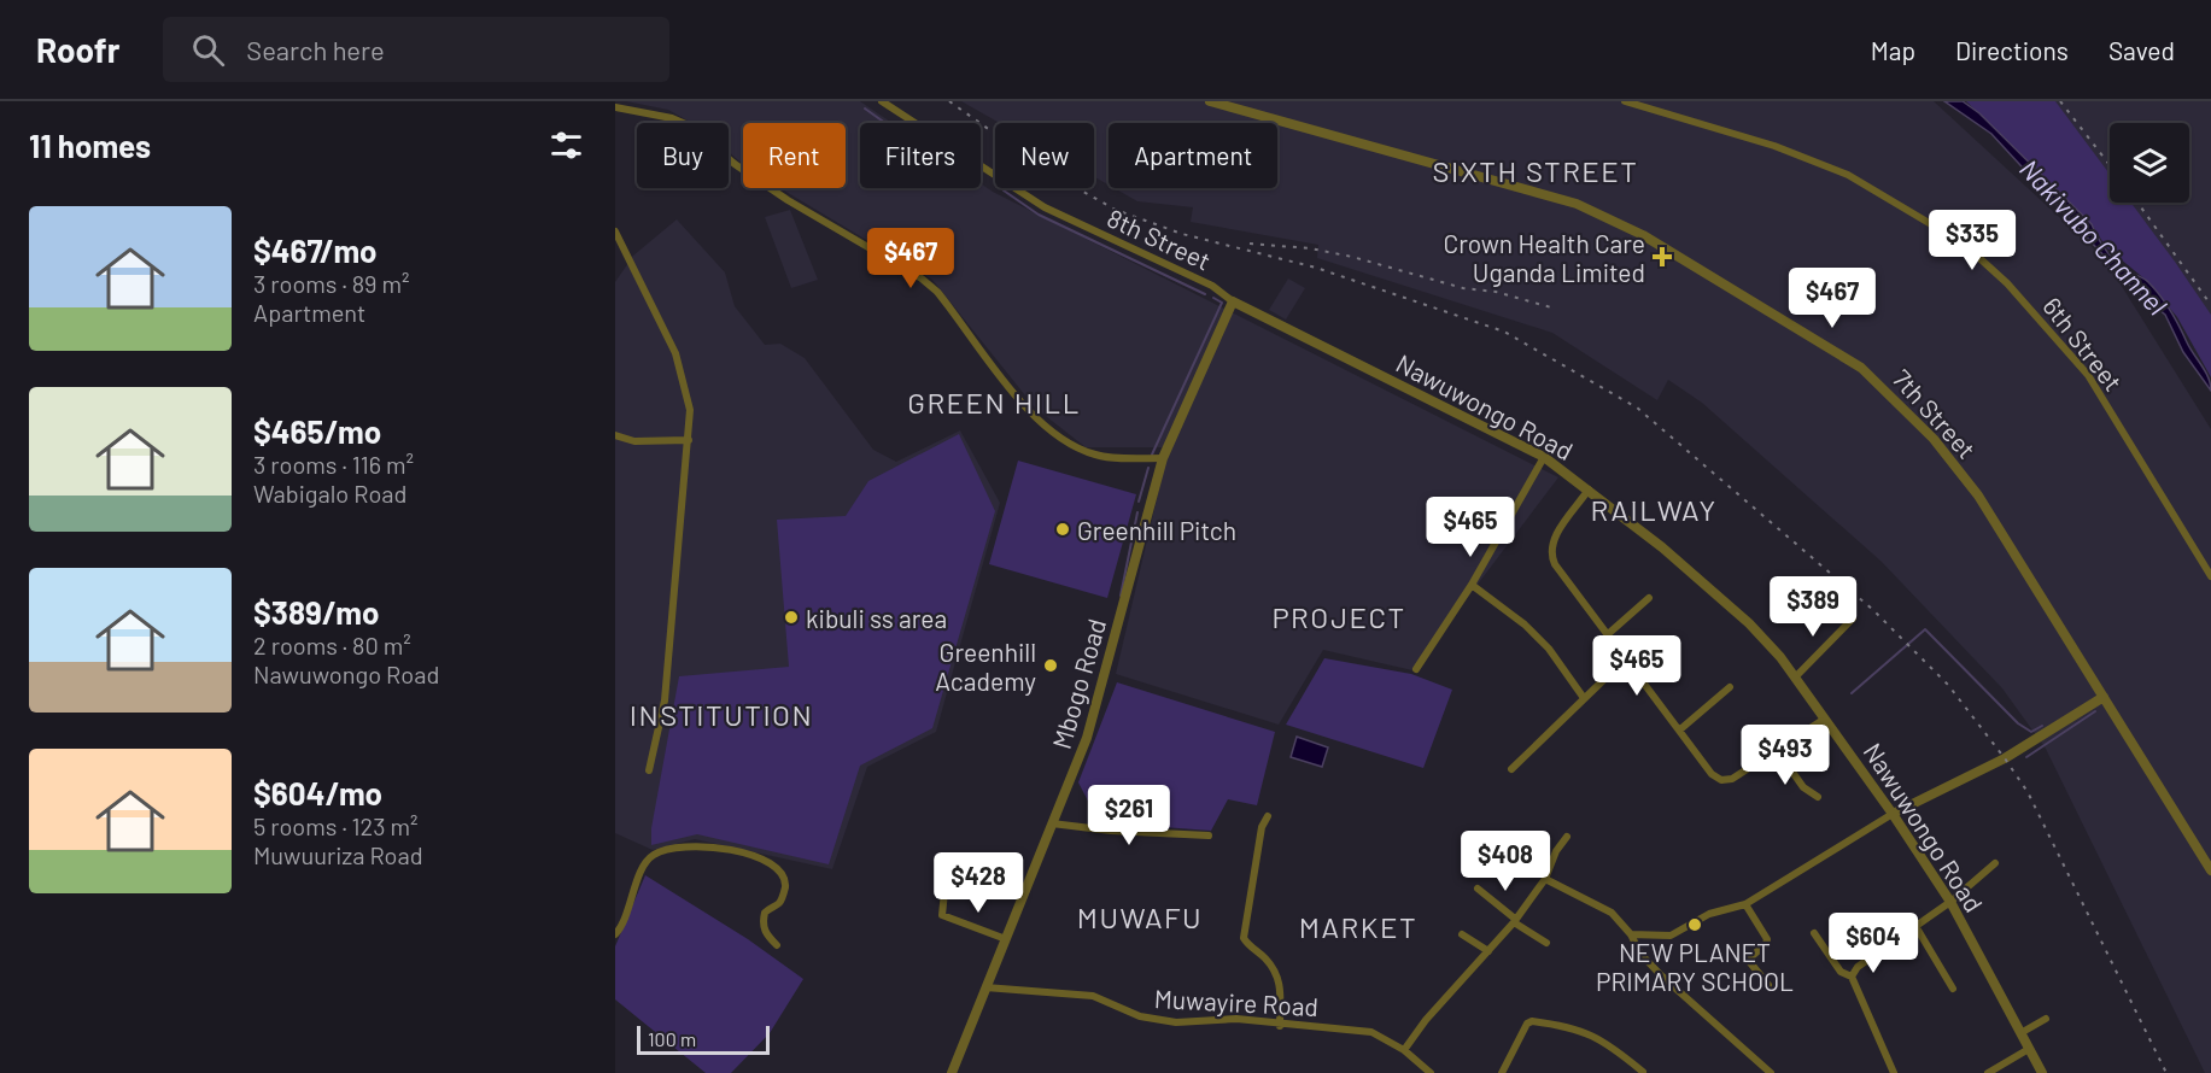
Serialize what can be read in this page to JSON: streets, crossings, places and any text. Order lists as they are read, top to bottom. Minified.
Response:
{"streets":{"street":["8th Street","6th Street","Nawuwongo Road","7th Street","Mbogo Road","Muwayire Road"]},"crossings":[["8th Street","Nawuwongo Road"],["8th Street","Mbogo Road"],["Nawuwongo Road","Mbogo Road"],["Mbogo Road","Muwayire Road"]],"districts":["SIXTH STREET","GREEN HILL","RAILWAY","PROJECT","INSTITUTION","MUWAFU","MARKET"],"water":["Nakivubo Channel"],"places":{"health":["Crown Health Care Uganda Limited"],"other":["Greenhill Pitch","kibuli ss area","Greenhill Academy","NEW PLANET PRIMARY SCHOOL"]},"scale_bar":"100 m","page":{"header":"Roofr","search":"Search here","nav":["Map","Directions","Saved"],"heading":"11 homes","chip":["Buy","Rent","Filters","New","Apartment"],"list":[{"name":"$467/mo","note":"3 rooms · 89 m² · Apartment"},{"name":"$465/mo","note":"3 rooms · 116 m² · Wabigalo Road"},{"name":"$389/mo","note":"2 rooms · 80 m² · Nawuwongo Road"},{"name":"$604/mo","note":"5 rooms · 123 m² · Muwuuriza Road"}],"price":["$335","$467","$467","$465","$389","$465","$493","$261","$408","$428","$604"],"scale":"100 m"}}
